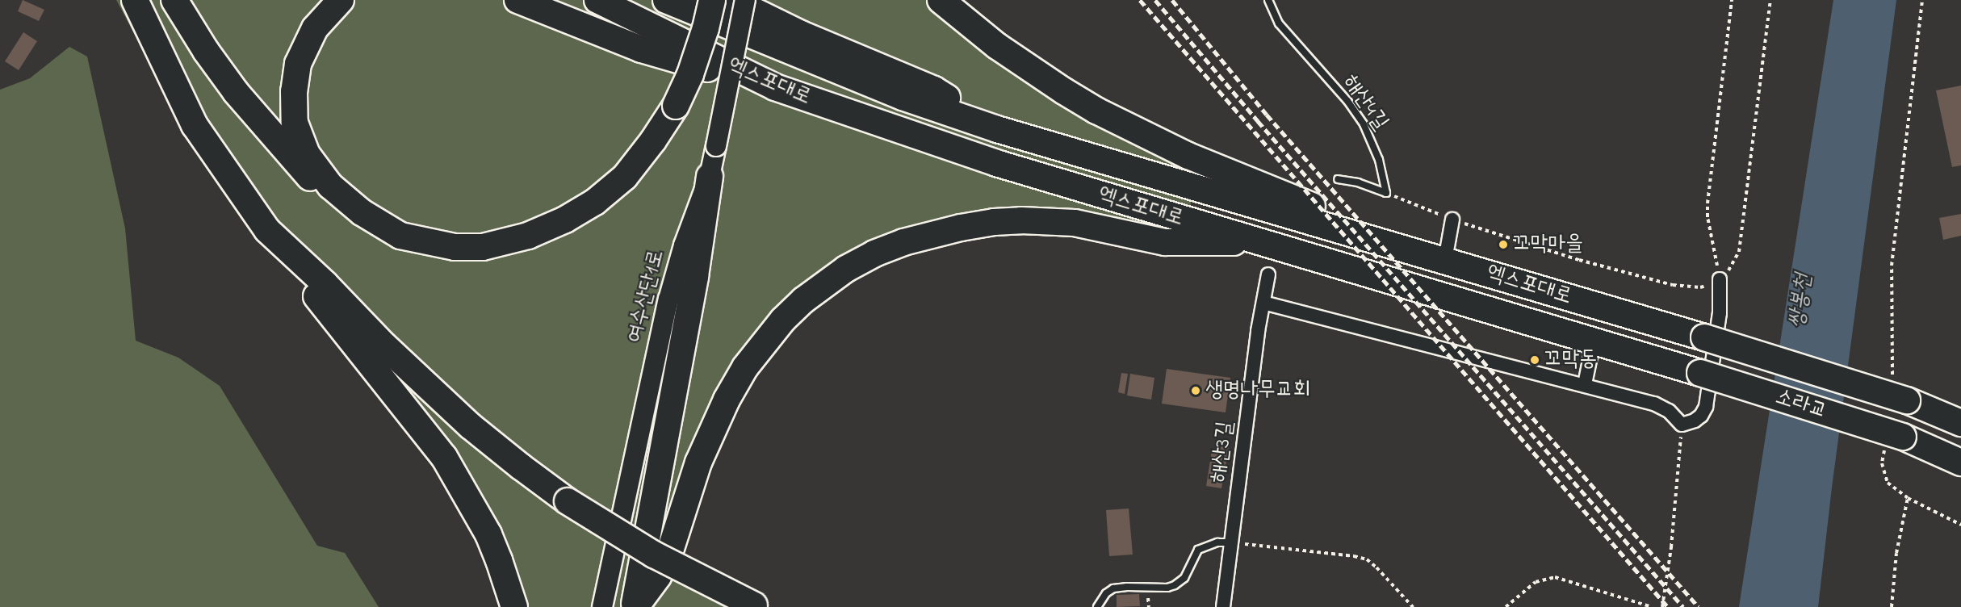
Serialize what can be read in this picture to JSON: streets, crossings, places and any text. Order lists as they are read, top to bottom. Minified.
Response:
{"streets":{"highway":["엑스포대로","소라교"],"street":["여수산단1로","해산3길"],"lane":["해산4길"]},"crossings":[["엑스포대로","소라교"]],"water":["쌍봉천"],"places":["꼬막마을","꼬막동","생명나무교회"]}
